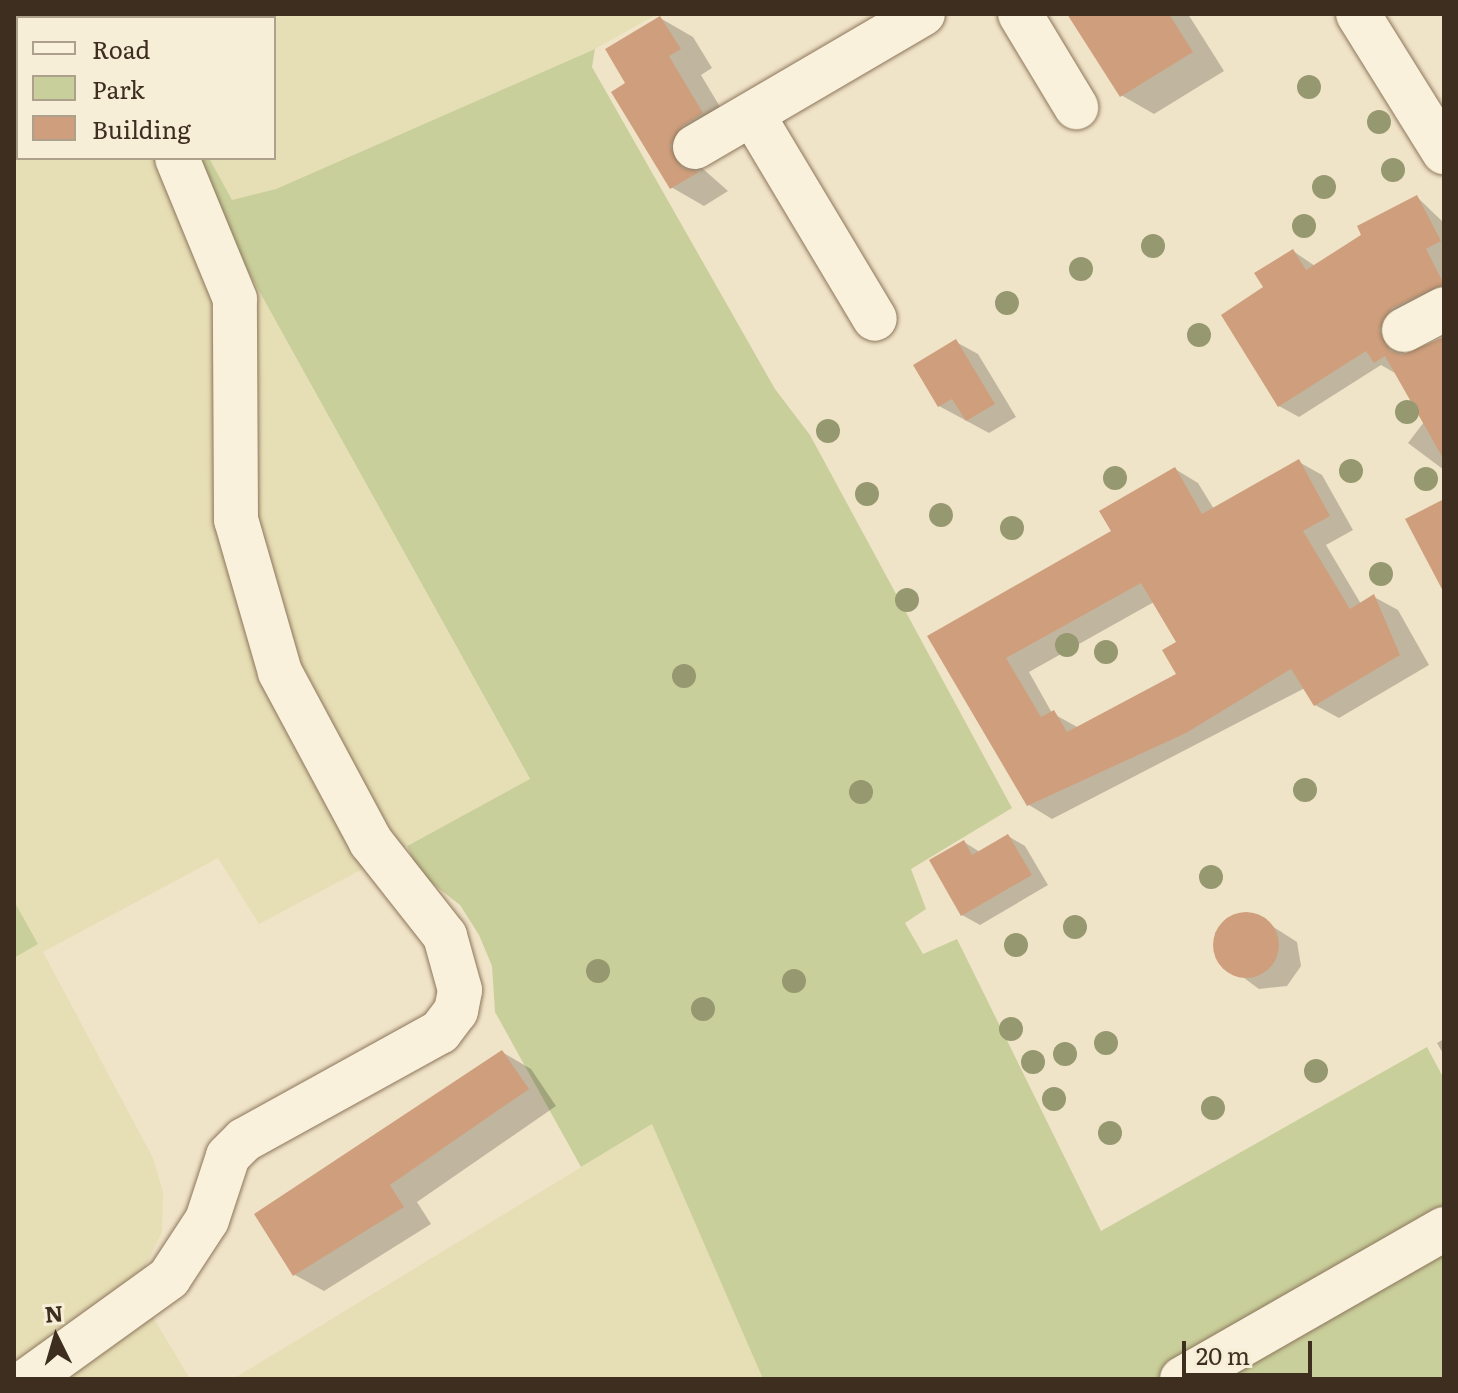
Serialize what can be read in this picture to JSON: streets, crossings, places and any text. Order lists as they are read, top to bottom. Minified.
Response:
{"legend":["Road","Park","Building"],"scale_bar":"20 m","north":"top"}
